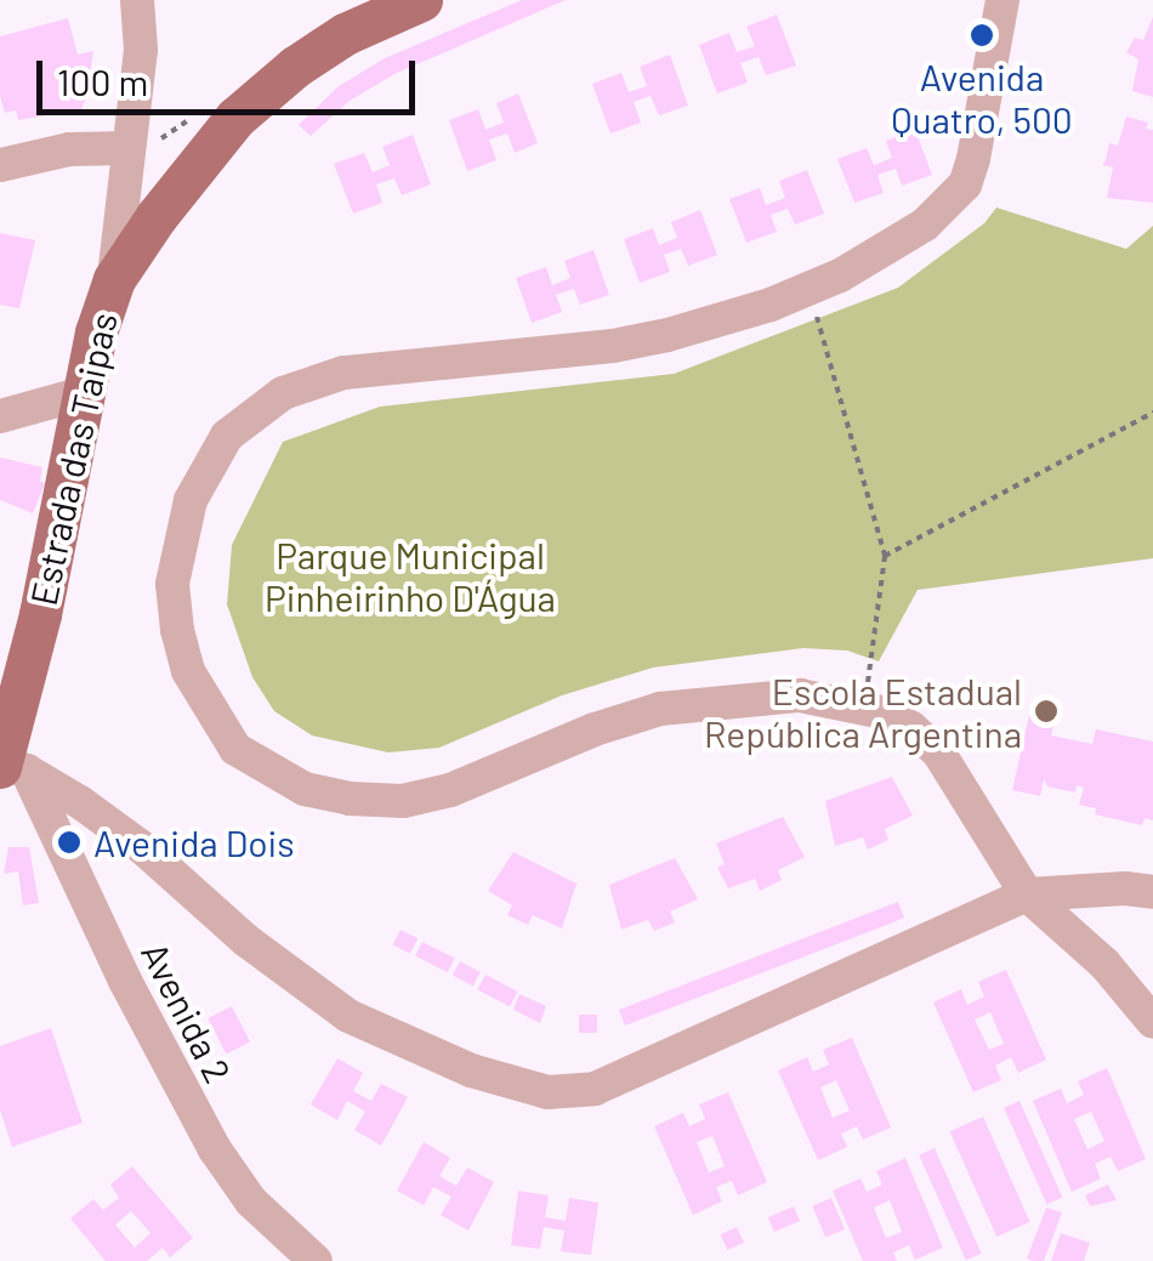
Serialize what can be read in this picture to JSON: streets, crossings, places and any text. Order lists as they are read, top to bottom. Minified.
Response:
{"streets":{"main road":["Estrada das Taipas"],"street":["Avenida 2"]},"crossings":[["Estrada das Taipas","Avenida 2"]],"parks":["Parque Municipal Pinheirinho D'Água"],"places":["Avenida Quatro, 500","Escola Estadual República Argentina","Avenida Dois"],"scale_bar":"100 m"}
